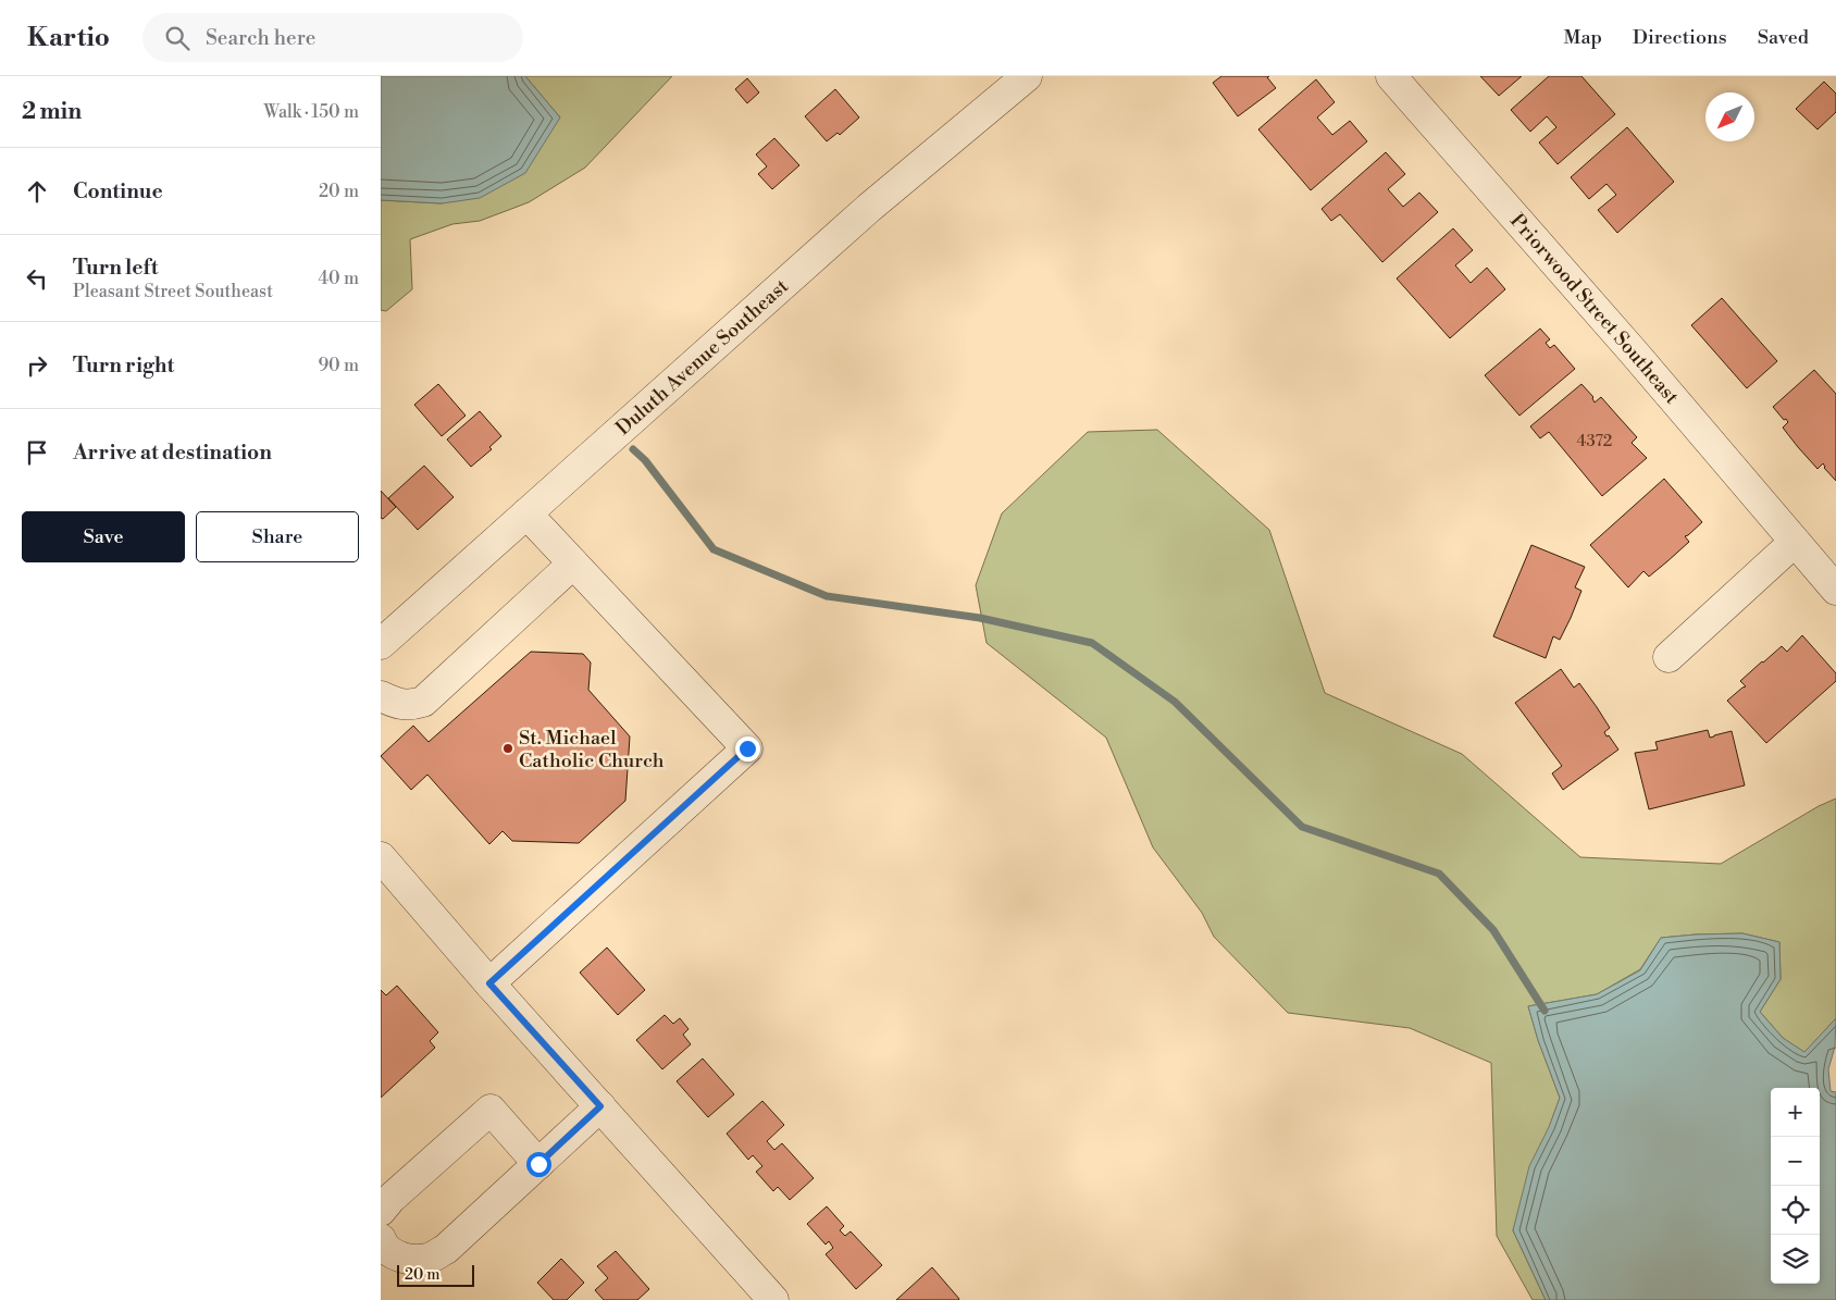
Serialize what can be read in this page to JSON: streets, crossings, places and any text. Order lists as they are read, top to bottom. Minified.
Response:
{"streets":{"street":["Priorwood Street Southeast","Duluth Avenue Southeast"]},"places":["St. Michael Catholic Church"],"house_numbers":["4372"],"scale_bar":"20 m","north":"bottom left","page":{"header":"Kartio","search":"Search here","nav":["Map","Directions","Saved"],"heading":["2 min","Walk · 150 m"],"list":[["Continue","20 m"],["Turn left","Pleasant Street Southeast","40 m"],["Turn right","90 m"],"Arrive at destination"],"buttons":["Save","Share"],"map_buttons":["+","−"],"scale":"20 m"}}
